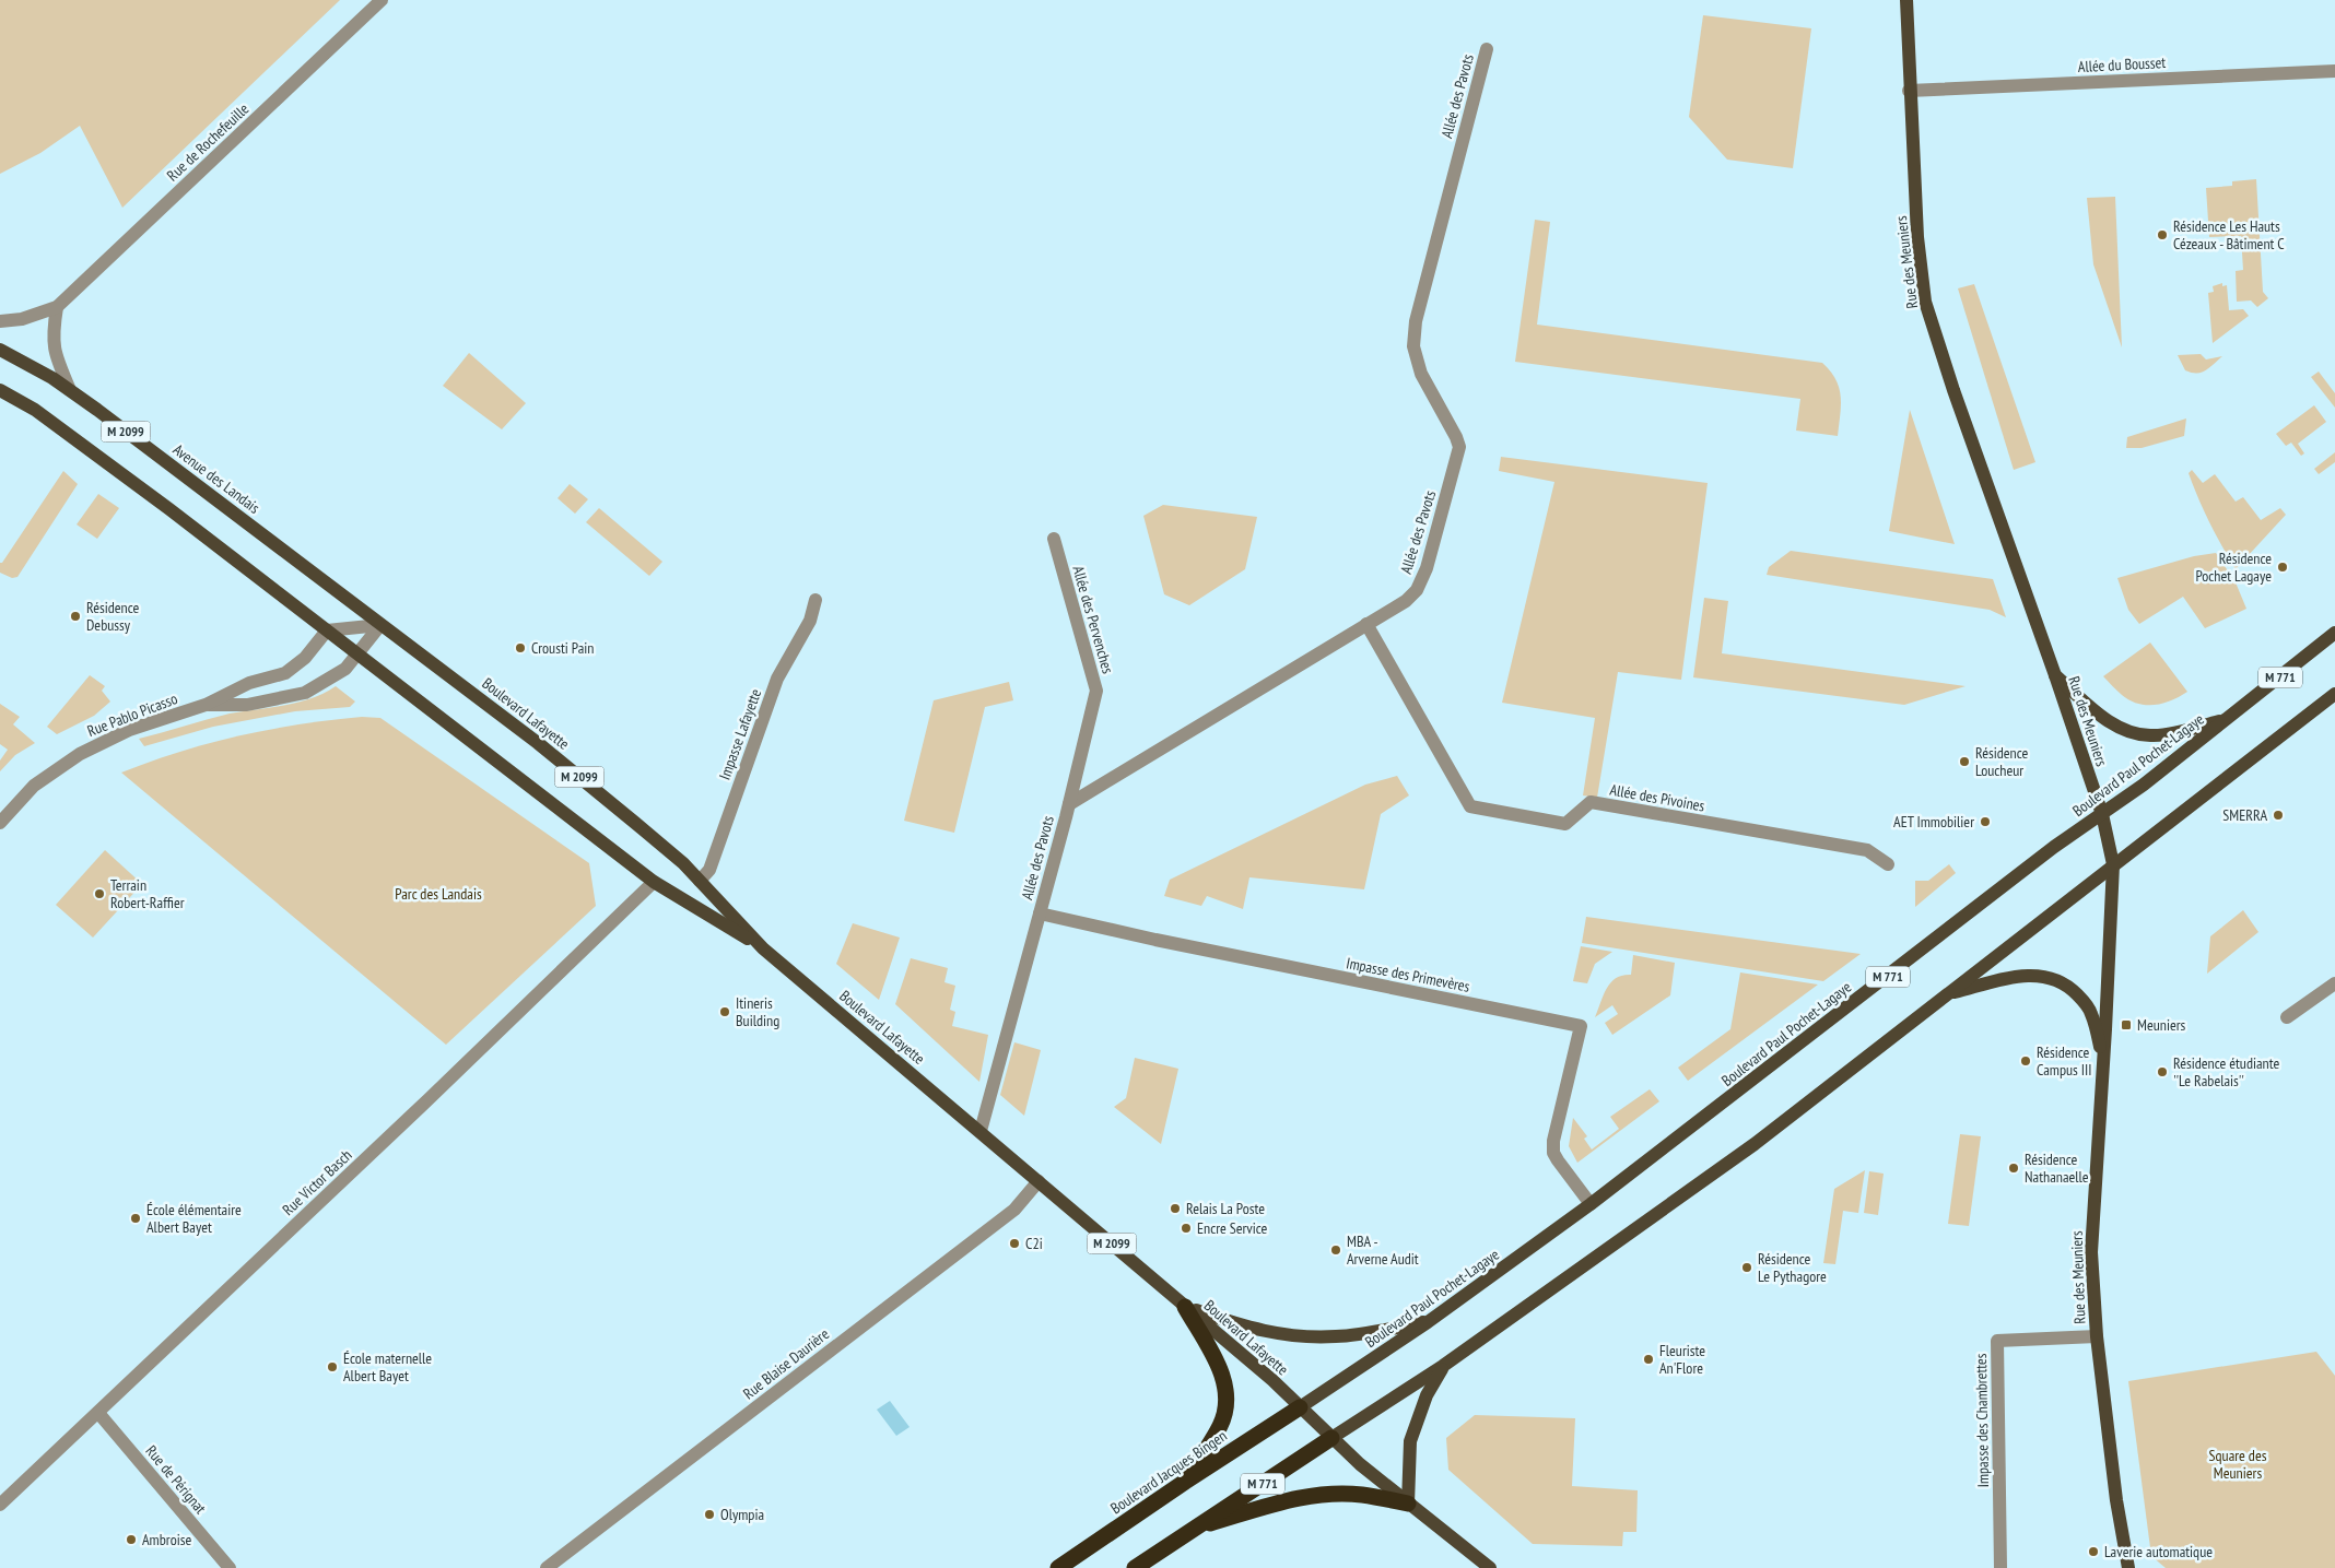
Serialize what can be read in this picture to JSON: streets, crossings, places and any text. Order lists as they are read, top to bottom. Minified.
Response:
{"streets":{"highway":["M 771","Boulevard Jacques Bingen"],"main road":["Rue des Meuniers","M 2099","Avenue des Landais","Boulevard Lafayette","Boulevard Paul Pochet-Lagaye"],"street":["Allée du Bousset","Allée des Pavots","Rue de Rochefeuille","Allée des Pervenches","Rue Pablo Picasso","Impasse Lafayette","Allée des Pivoines","Impasse des Primevères","Rue Victor Basch","Rue Blaise Daurière","Impasse des Chambrettes","Rue de Pérignat"]},"crossings":[["Allée du Bousset","Rue des Meuniers"],["Allée des Pavots","Allée des Pervenches"],["Allée des Pavots","Allée des Pivoines"],["Allée des Pavots","Impasse des Primevères"],["Rue des Meuniers","M 771"],["Rue des Meuniers","Boulevard Paul Pochet-Lagaye"],["Rue des Meuniers","Impasse des Chambrettes"],["M 2099","Boulevard Lafayette"],["M 2099","Rue Pablo Picasso"],["Avenue des Landais","Boulevard Lafayette"],["Avenue des Landais","Rue Pablo Picasso"],["M 771","Boulevard Lafayette"],["Boulevard Lafayette","Rue Pablo Picasso"],["Boulevard Lafayette","Impasse Lafayette"],["Boulevard Lafayette","Boulevard Paul Pochet-Lagaye"],["Boulevard Lafayette","Rue Victor Basch"],["Boulevard Lafayette","Rue Blaise Daurière"],["Boulevard Lafayette","Boulevard Jacques Bingen"],["Boulevard Paul Pochet-Lagaye","Impasse des Primevères"],["Boulevard Paul Pochet-Lagaye","Boulevard Jacques Bingen"],["Rue Victor Basch","Rue de Pérignat"]],"parks":["Parc des Landais","Square des Meuniers"],"places":{"other":["Résidence Les Hauts Cézeaux - Bâtiment C","Résidence Pochet Lagaye","Résidence Debussy","Crousti Pain","Résidence Loucheur","SMERRA","AET Immobilier","Terrain Robert-Raffier","Itineris Building","Résidence Campus III","Résidence étudiante ''Le Rabelais''","Résidence Nathanaelle","Relais La Poste","École élémentaire Albert Bayet","Encre Service","C2i","MBA - Arverne Audit","Résidence Le Pythagore","Fleuriste An'Flore","École maternelle Albert Bayet","Olympia","Ambroise","Laverie automatique"],"transit":["Meuniers"]}}
